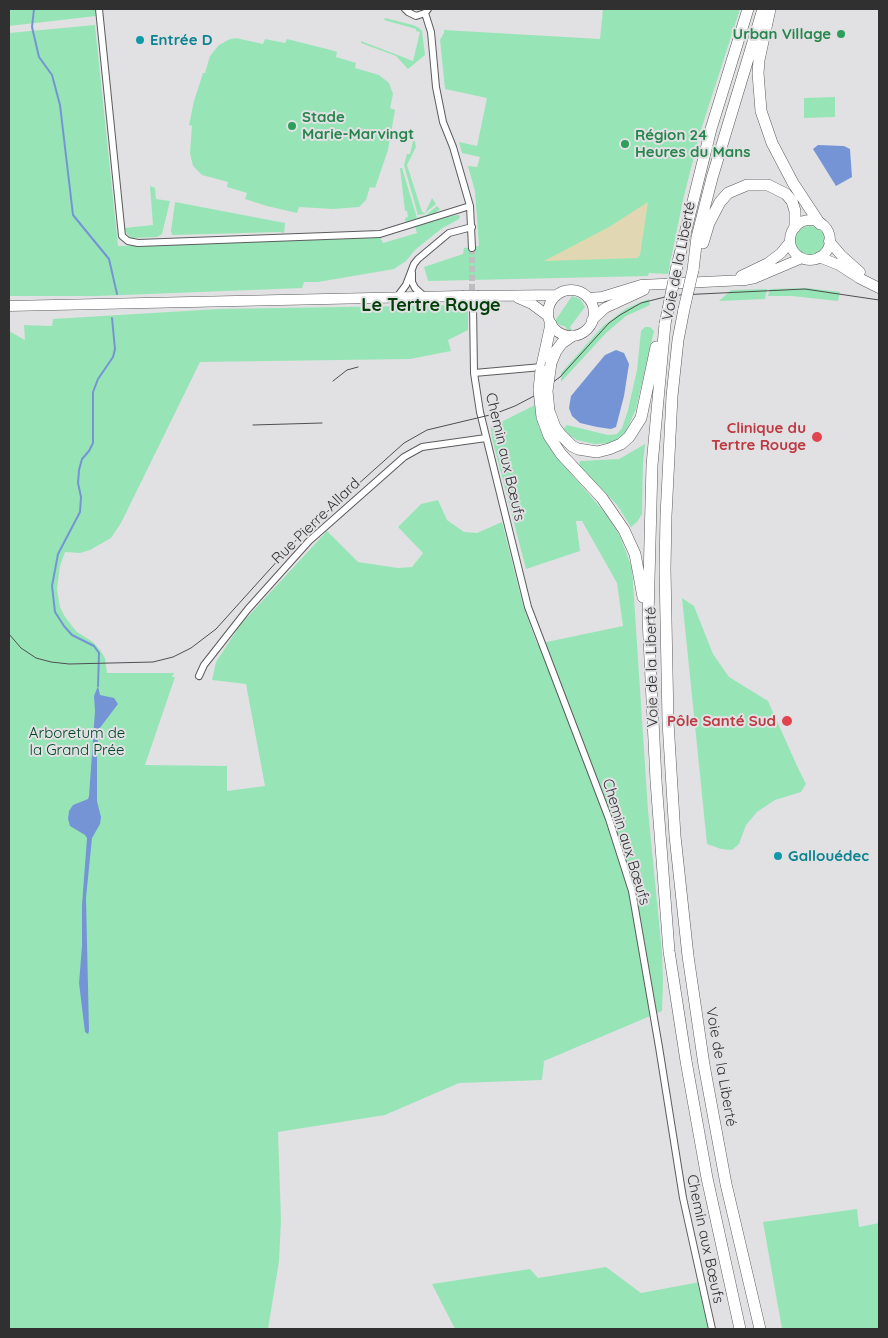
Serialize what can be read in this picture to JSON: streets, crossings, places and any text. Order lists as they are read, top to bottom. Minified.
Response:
{"streets":{"highway":["Voie de la Liberté"],"street":["Chemin aux Bœufs","Rue Pierre Allard"]},"crossings":[["Chemin aux Bœufs","Rue Pierre Allard"]],"districts":["Le Tertre Rouge"],"parks":["Arboretum de la Grand Prée"],"places":["Urban Village","Entrée D","Stade Marie-Marvingt","Région 24 Heures du Mans","Clinique du Tertre Rouge","Pôle Santé Sud","Gallouédec"]}
